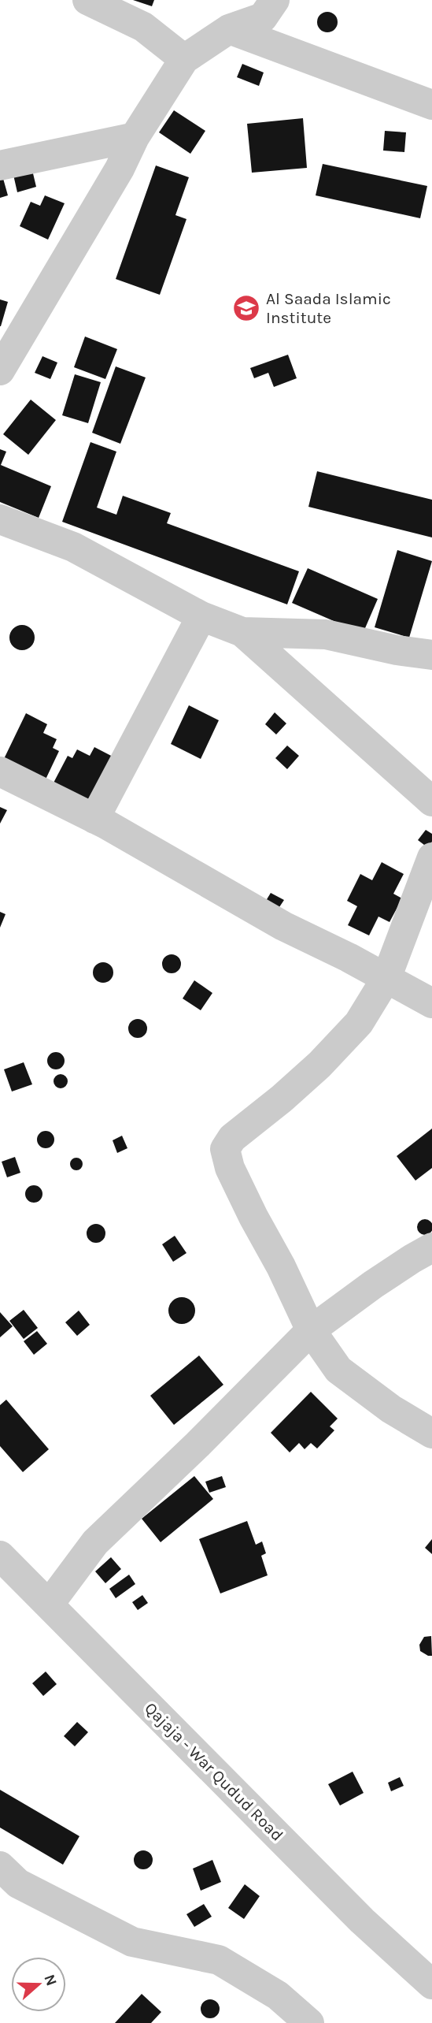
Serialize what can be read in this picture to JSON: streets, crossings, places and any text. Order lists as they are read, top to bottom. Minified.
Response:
{"streets":{"street":["Qajaja - War Qudud Road"]},"places":{"school or university":["Al Saada Islamic Institute"]},"north":"right"}
